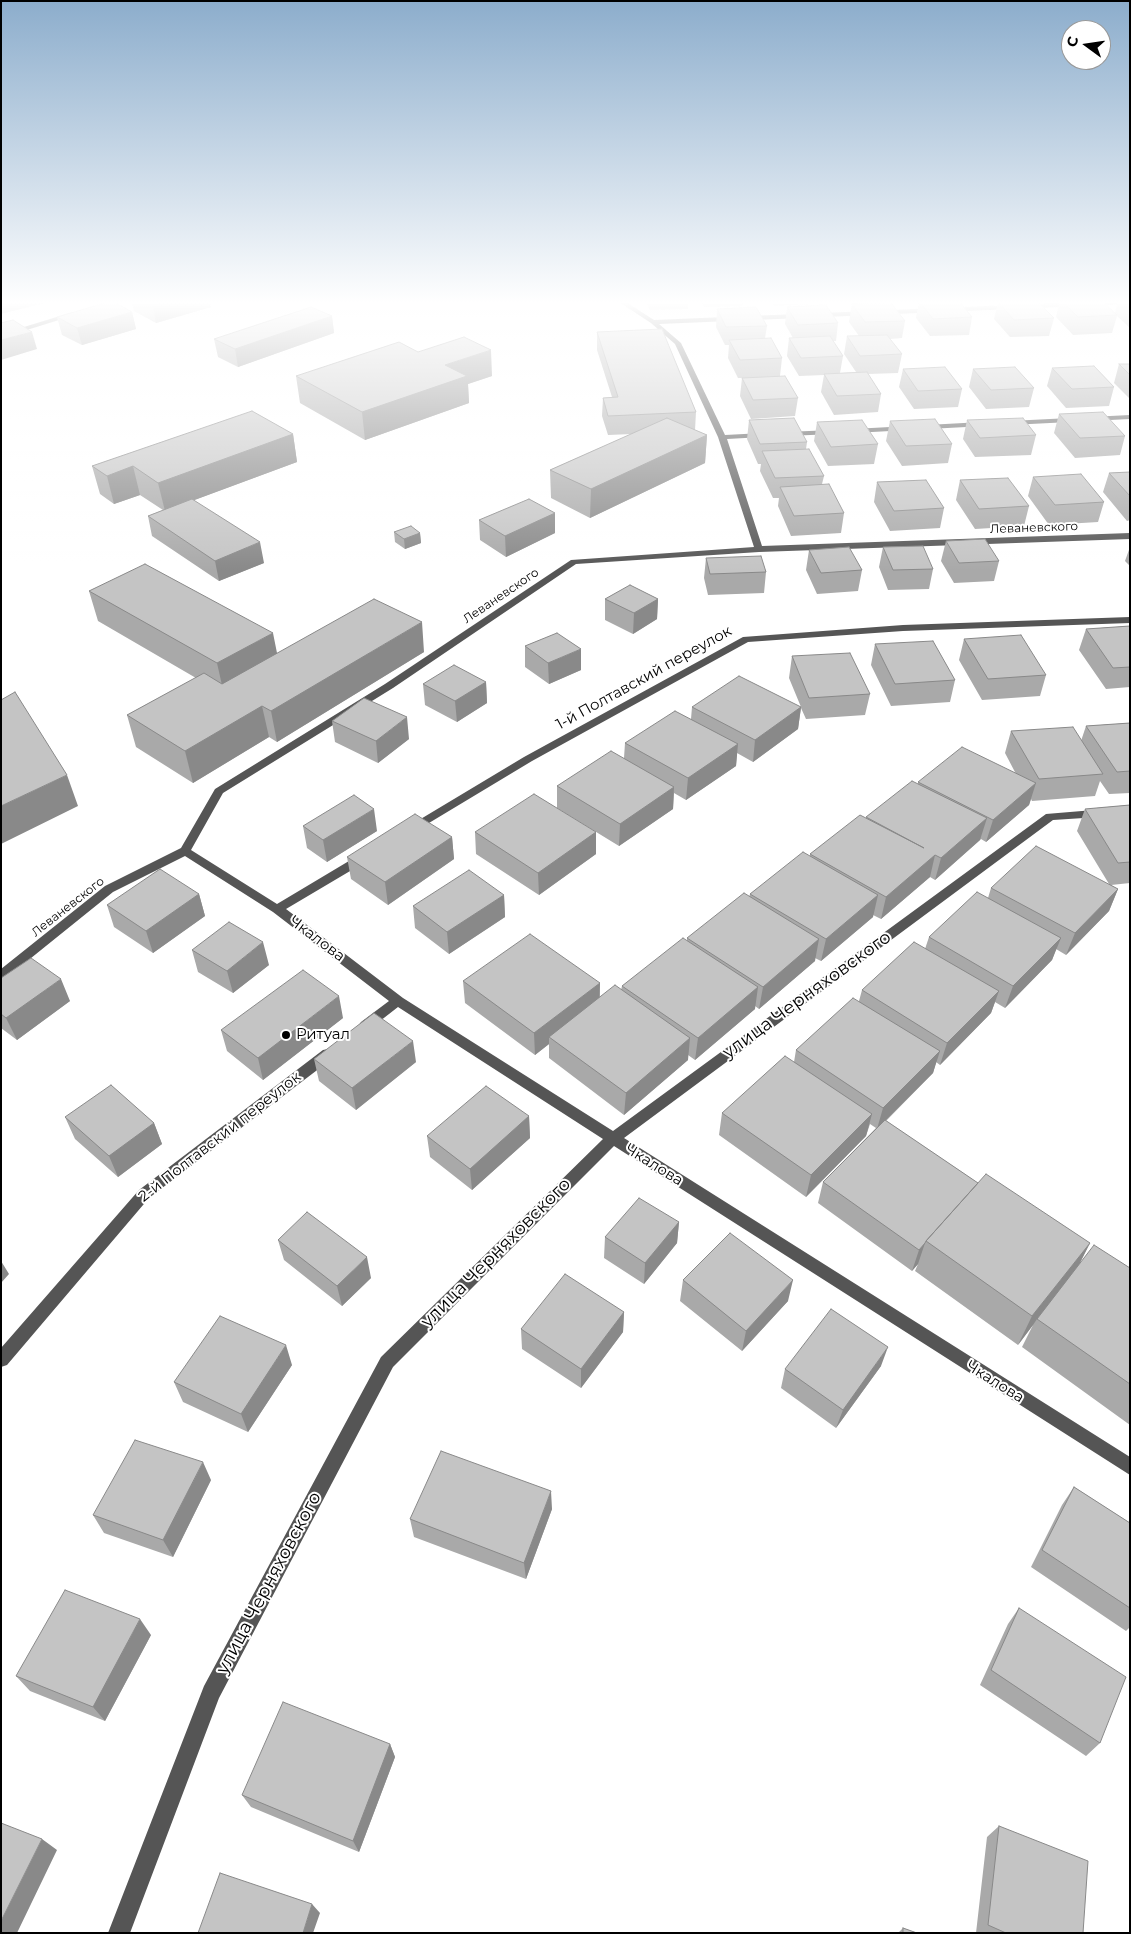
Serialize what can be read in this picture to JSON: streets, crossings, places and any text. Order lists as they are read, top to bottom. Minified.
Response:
{"streets":{"street":["Леваневского","1-й Полтавский переулок","Чкалова","улица Черняховского","2-й Полтавский переулок"]},"crossings":[["Леваневского","Чкалова"],["Чкалова","улица Черняховского"]],"places":["Ритуал"],"north":"left"}
